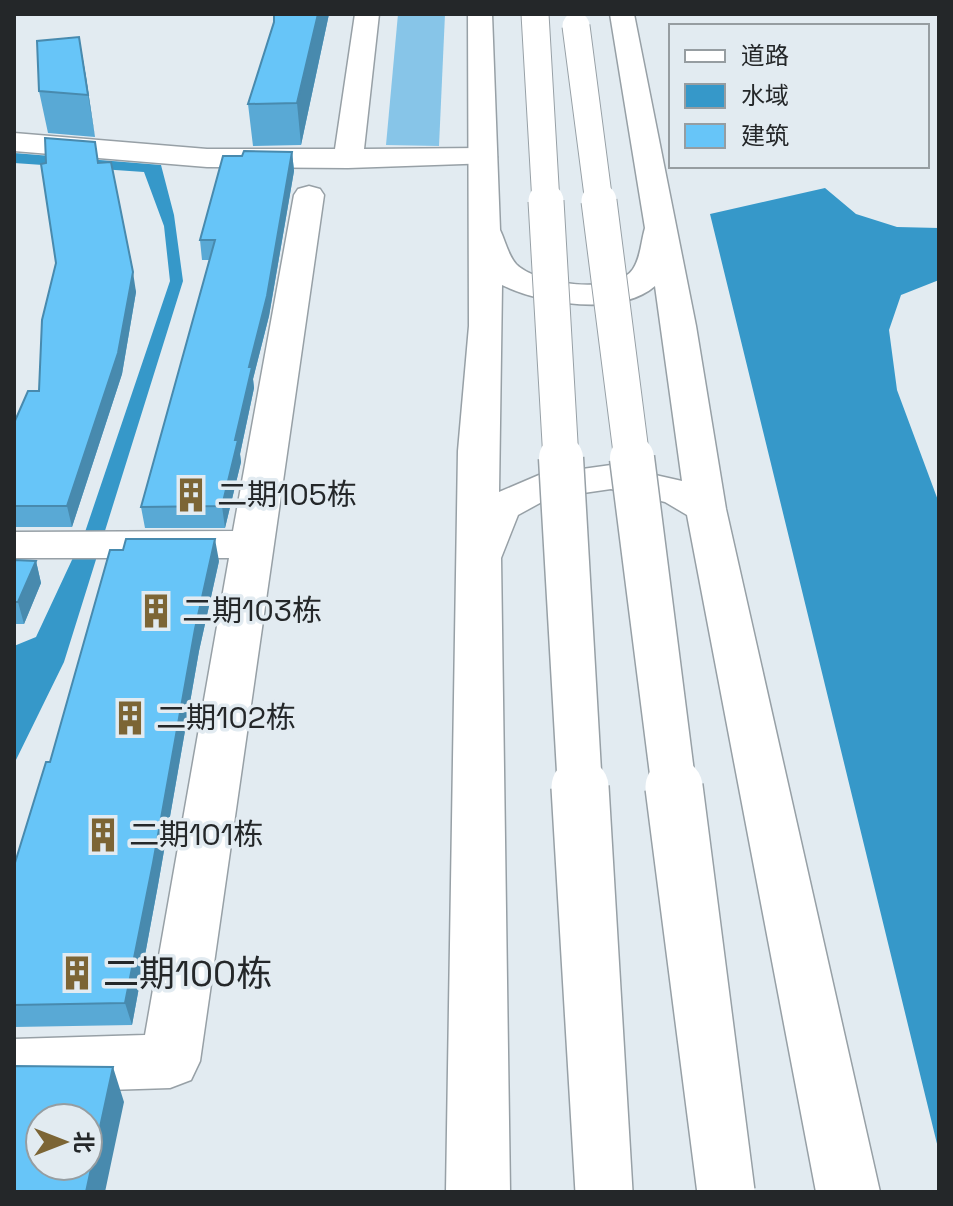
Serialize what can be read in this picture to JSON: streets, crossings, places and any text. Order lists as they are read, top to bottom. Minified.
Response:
{"places":{"building":["二期105栋","二期103栋","二期102栋","二期101栋","二期100栋"]},"legend":["道路","水域","建筑"],"north":"right"}
